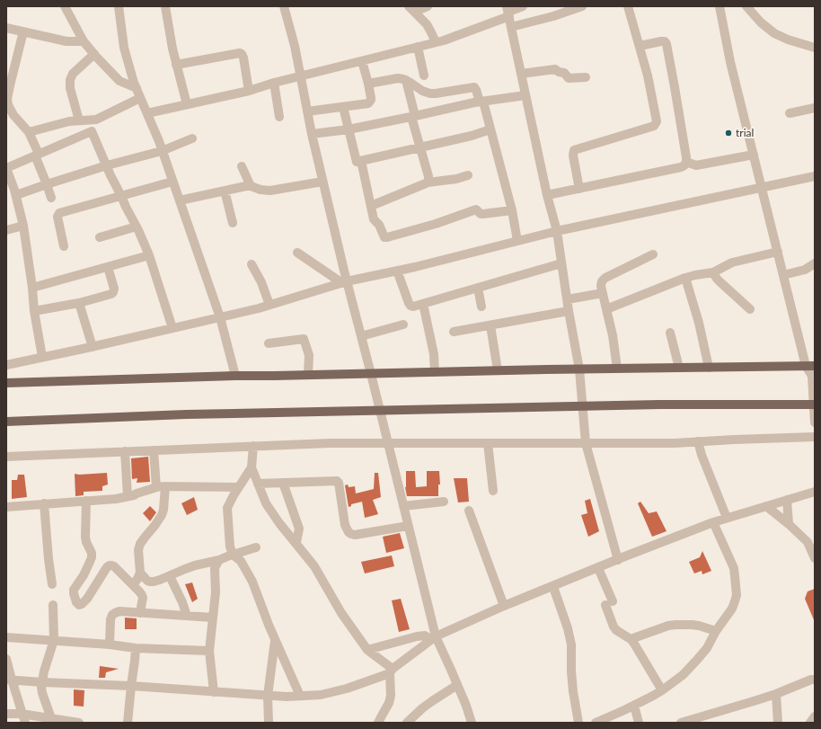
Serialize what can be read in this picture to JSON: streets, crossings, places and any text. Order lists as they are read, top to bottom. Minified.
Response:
{"places":["trial"]}
